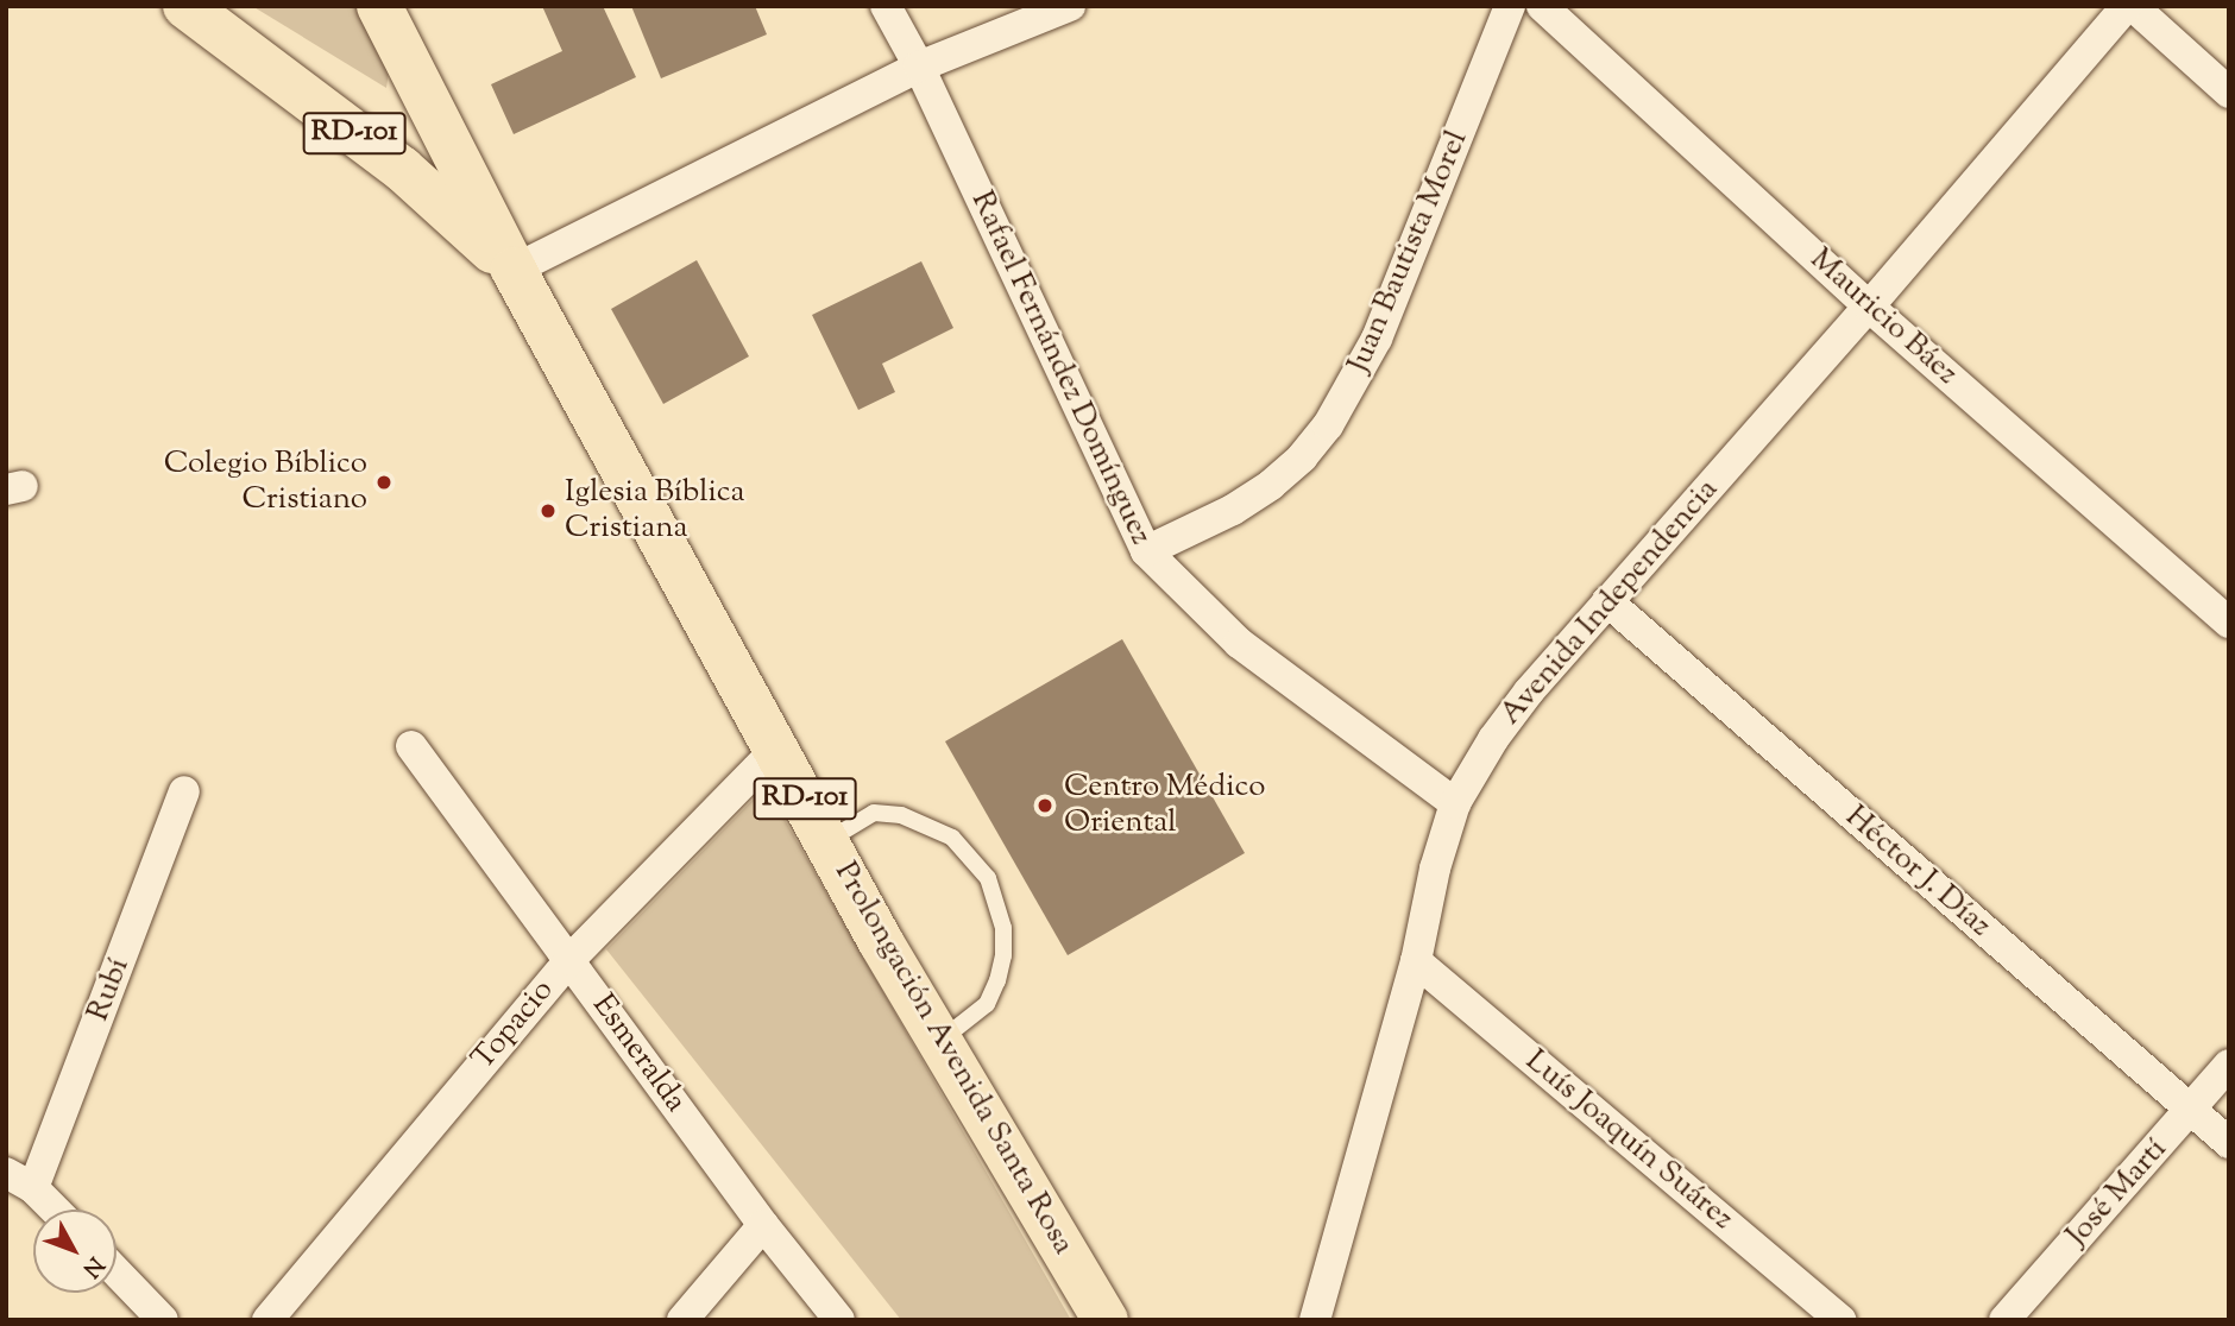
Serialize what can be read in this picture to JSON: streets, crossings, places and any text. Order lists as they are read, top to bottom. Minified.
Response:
{"streets":{"main road":["RD-101","Prolongación Avenida Santa Rosa"],"street":["Juan Bautista Morel","Mauricio Báez","Rafael Fernández Domínguez","Avenida Independencia","Héctor J. Díaz","Rubí","Topacio","Esmeralda","Luís Joaquín Suárez","José Martí"]},"crossings":[["Juan Bautista Morel","Rafael Fernández Domínguez"],["Mauricio Báez","Avenida Independencia"],["Rafael Fernández Domínguez","Avenida Independencia"],["Avenida Independencia","Héctor J. Díaz"],["Avenida Independencia","Luís Joaquín Suárez"],["Héctor J. Díaz","José Martí"],["Topacio","Esmeralda"],["Topacio","Prolongación Avenida Santa Rosa"]],"places":["Colegio Bíblico Cristiano","Iglesia Bíblica Cristiana","Centro Médico Oriental"],"north":"bottom right"}
